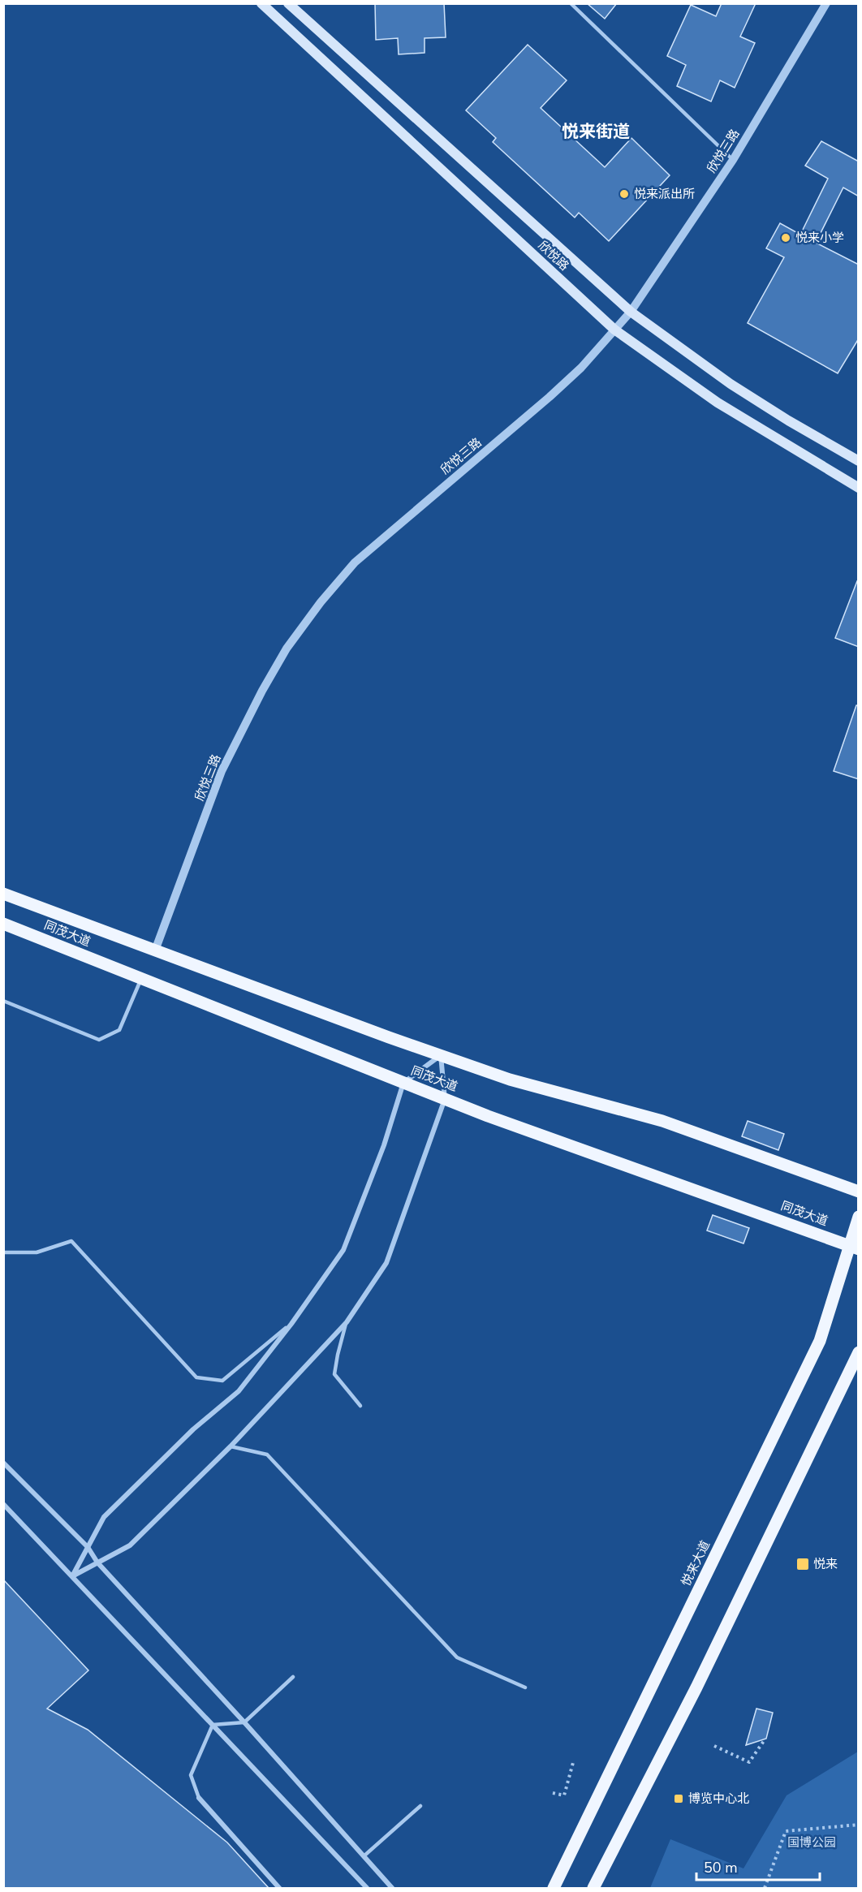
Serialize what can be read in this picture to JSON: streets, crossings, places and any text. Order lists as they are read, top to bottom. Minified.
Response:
{"streets":{"main road":["欣悦路","同茂大道","悦来大道"],"street":["欣悦三路"]},"crossings":[["欣悦三路","欣悦路"],["欣悦三路","同茂大道"],["同茂大道","悦来大道"]],"districts":["悦来街道"],"parks":["国博公园"],"places":{"other":["悦来派出所","悦来小学"],"transit":["悦来","博览中心北"]},"scale_bar":"50 m"}
